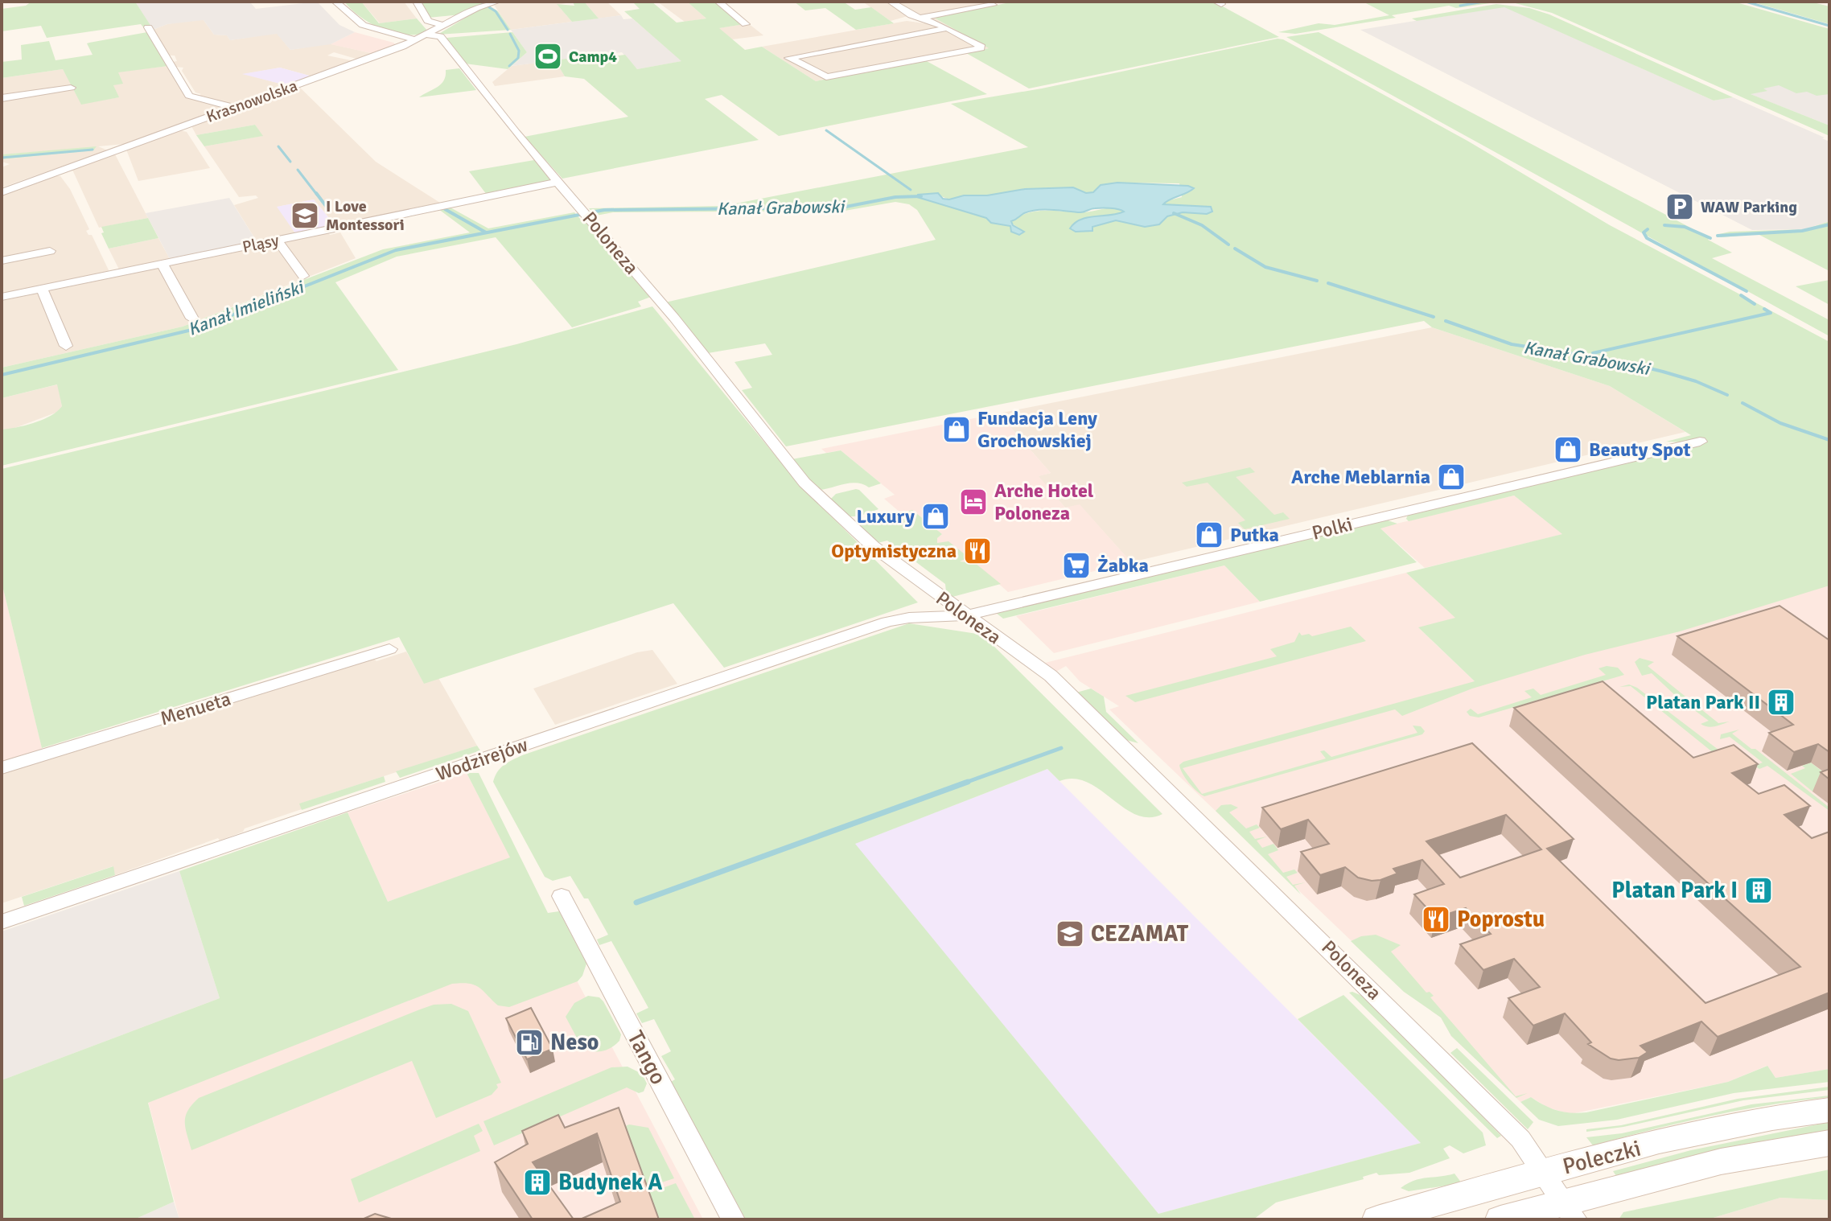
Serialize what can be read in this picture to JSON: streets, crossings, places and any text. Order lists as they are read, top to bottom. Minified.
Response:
{"streets":{"main road":["Poleczki"],"street":["Krasnowolska","Poloneza","Pląsy","Polki","Menueta","Wodzirejów","Tango"]},"crossings":[["Krasnowolska","Poloneza"],["Poloneza","Pląsy"],["Poloneza","Polki"],["Poloneza","Wodzirejów"],["Poloneza","Poleczki"],["Polki","Wodzirejów"]],"water":["Kanał Grabowski","Kanał Imieliński"],"places":{"sports":["Camp4"],"parking":["WAW Parking"],"school or university":["I Love Montessori","CEZAMAT"],"shop":["Fundacja Leny Grochowskiej","Beauty Spot","Arche Meblarnia","Luxury","Putka"],"hotel":["Arche Hotel Poloneza"],"restaurant":["Optymistyczna","Poprostu"],"supermarket":["Żabka"],"building":["Platan Park II","Platan Park I","Budynek A"],"fuel station":["Neso"]}}
